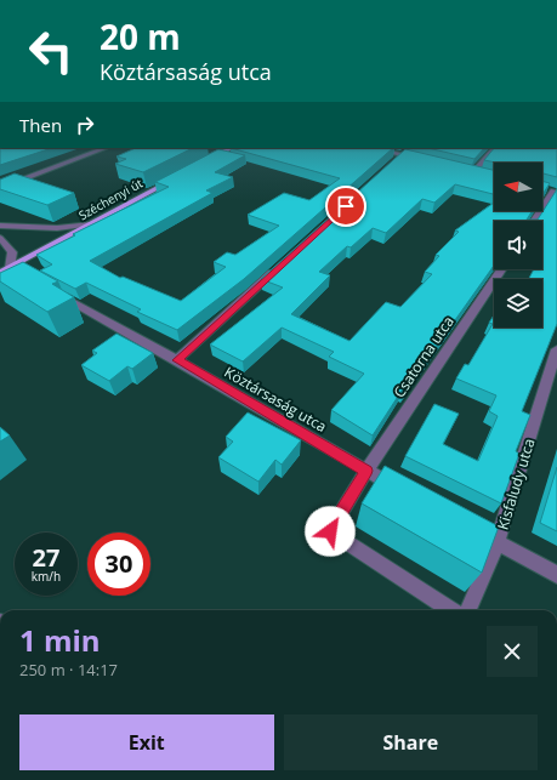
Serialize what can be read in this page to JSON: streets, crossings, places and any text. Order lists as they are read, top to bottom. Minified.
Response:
{"streets":{"main road":["Széchenyi út"],"street":["Csatorna utca","Köztársaság utca","Kisfaludy utca"]},"crossings":[["Csatorna utca","Köztársaság utca"]],"north":"left","page":{"turn":["20 m","Köztársaság utca"],"then":"Then","speed":"27 km/h","limit":"30","heading":["1 min","250 m · 14:17"],"buttons":["Exit","Share"]}}
